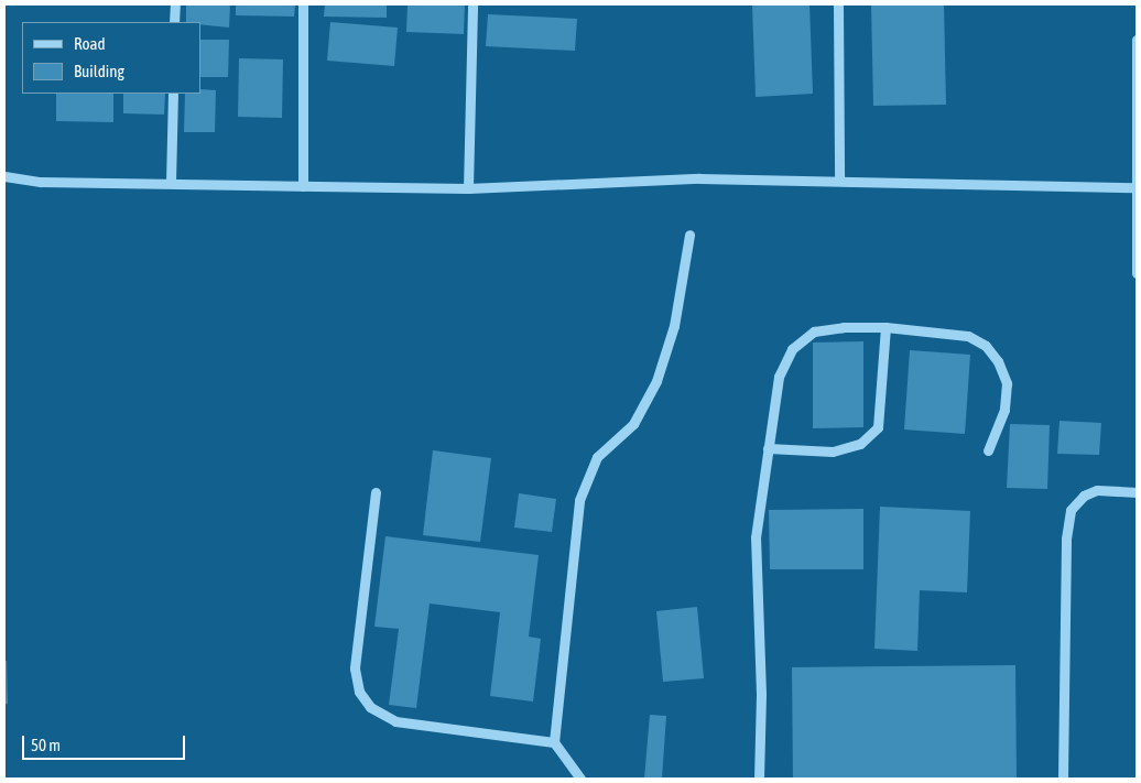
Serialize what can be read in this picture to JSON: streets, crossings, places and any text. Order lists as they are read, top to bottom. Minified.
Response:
{"legend":["Road","Building"],"scale_bar":"50 m"}
